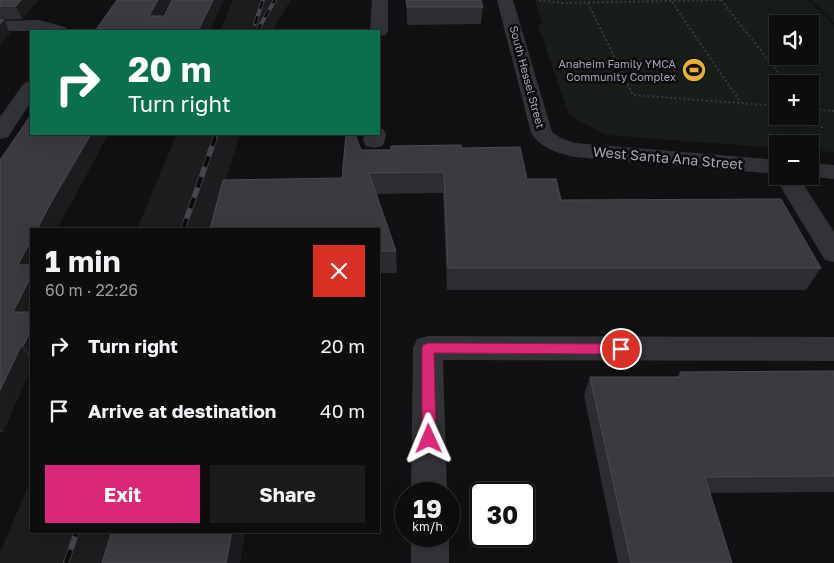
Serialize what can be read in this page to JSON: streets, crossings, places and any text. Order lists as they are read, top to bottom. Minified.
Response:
{"streets":{"street":["South Hessel Street","West Santa Ana Street"]},"crossings":[["South Hessel Street","West Santa Ana Street"]],"places":{"sports":["Anaheim Family YMCA Community Complex"]},"page":{"map_buttons":["+","−"],"turn":["20 m","Turn right"],"heading":["1 min","60 m · 22:26"],"list":[{"name":"Turn right","value":"20 m"},{"name":"Arrive at destination","value":"40 m"}],"buttons":["Exit","Share"],"speed":"19 km/h","limit":"30"}}
